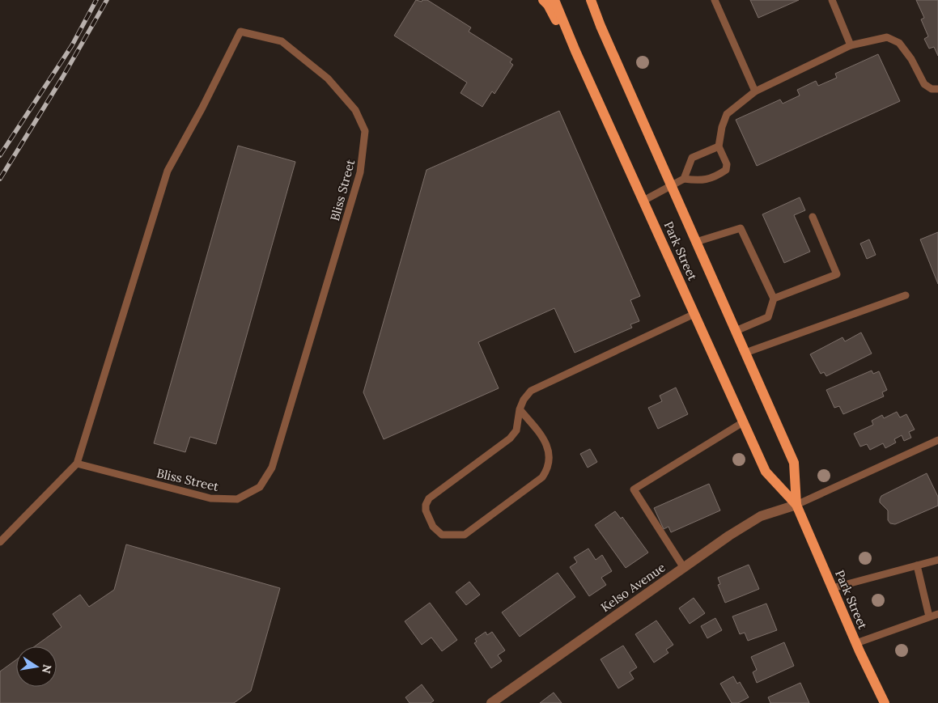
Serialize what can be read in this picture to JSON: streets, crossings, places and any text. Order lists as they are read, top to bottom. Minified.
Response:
{"streets":{"main road":["Park Street"],"street":["Kelso Avenue"],"lane":["Bliss Street"]},"crossings":[["Park Street","Kelso Avenue"]],"north":"right"}
